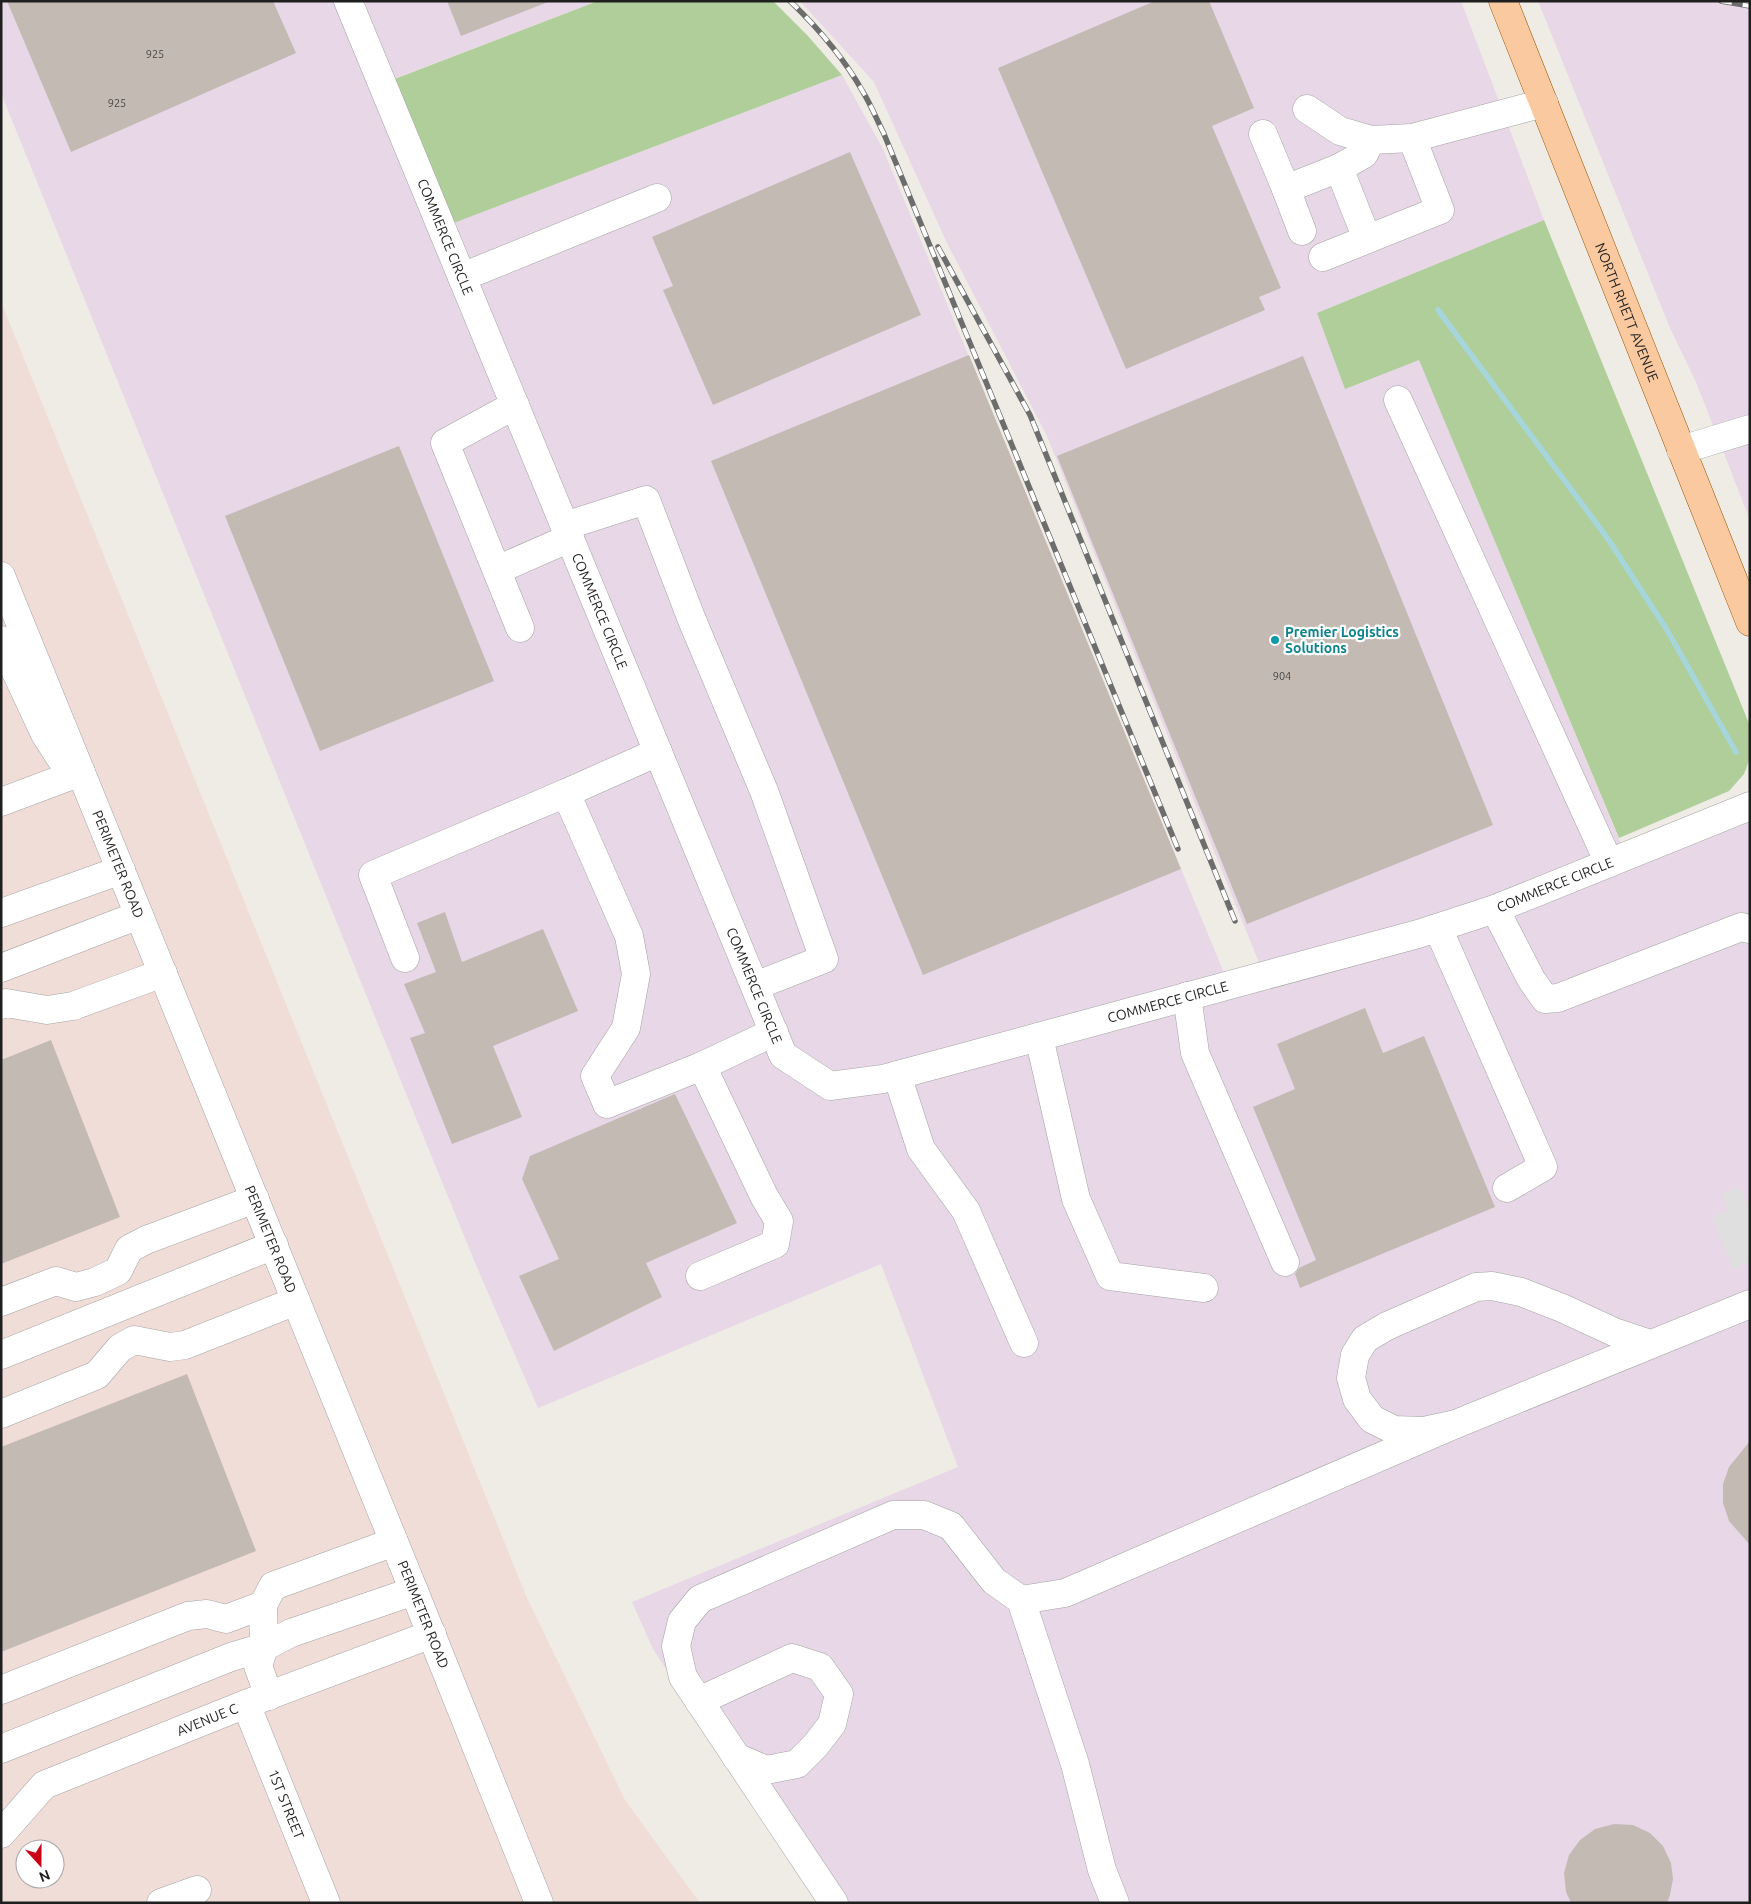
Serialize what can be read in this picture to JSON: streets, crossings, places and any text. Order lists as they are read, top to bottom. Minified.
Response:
{"streets":{"main road":["NORTH RHETT AVENUE"],"street":["COMMERCE CIRCLE","PERIMETER ROAD","AVENUE C","1ST STREET"]},"crossings":[["PERIMETER ROAD","AVENUE C"],["AVENUE C","1ST STREET"]],"places":["Premier Logistics Solutions"],"house_numbers":["925","925","904"],"north":"bottom"}
